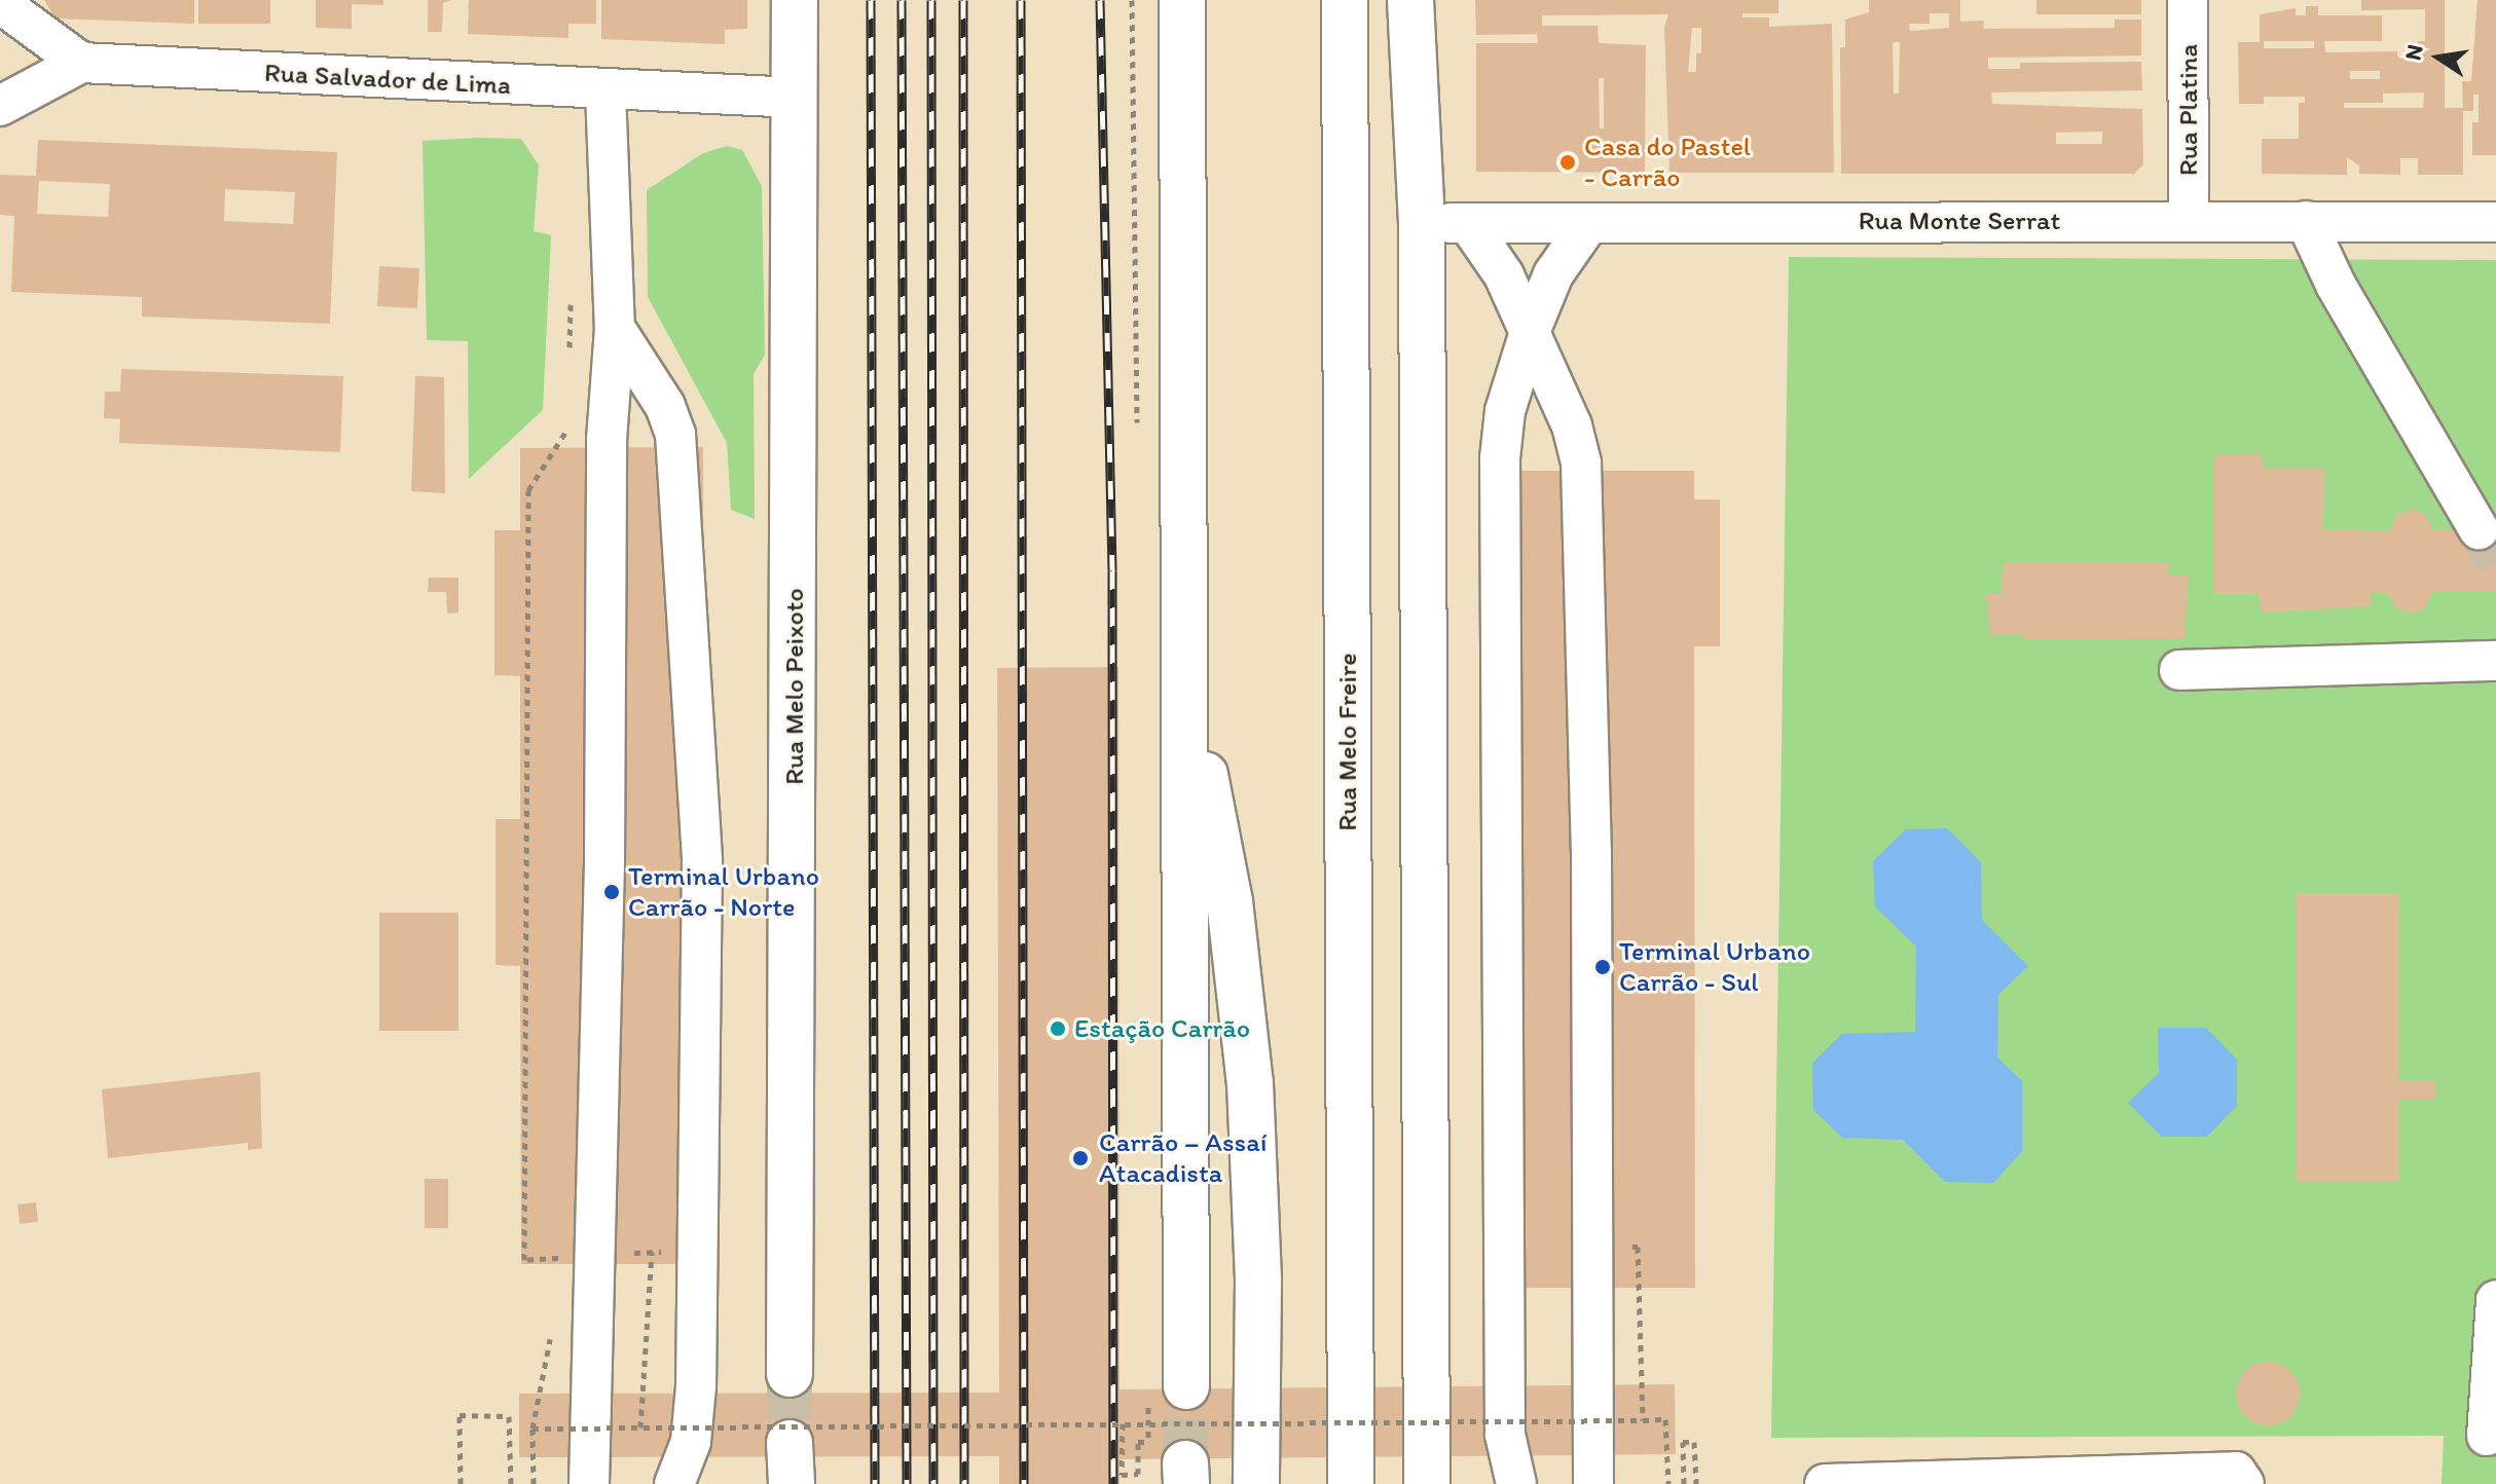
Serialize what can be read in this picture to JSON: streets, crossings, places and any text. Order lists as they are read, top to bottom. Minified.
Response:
{"streets":{"main road":["Rua Melo Peixoto","Rua Melo Freire"],"street":["Rua Salvador de Lima","Rua Platina","Rua Monte Serrat"]},"crossings":[["Rua Salvador de Lima","Rua Melo Peixoto"],["Rua Platina","Rua Monte Serrat"]],"places":["Casa do Pastel - Carrão","Terminal Urbano Carrão - Norte","Terminal Urbano Carrão - Sul","Estação Carrão","Carrão – Assaí Atacadista"],"north":"left"}
